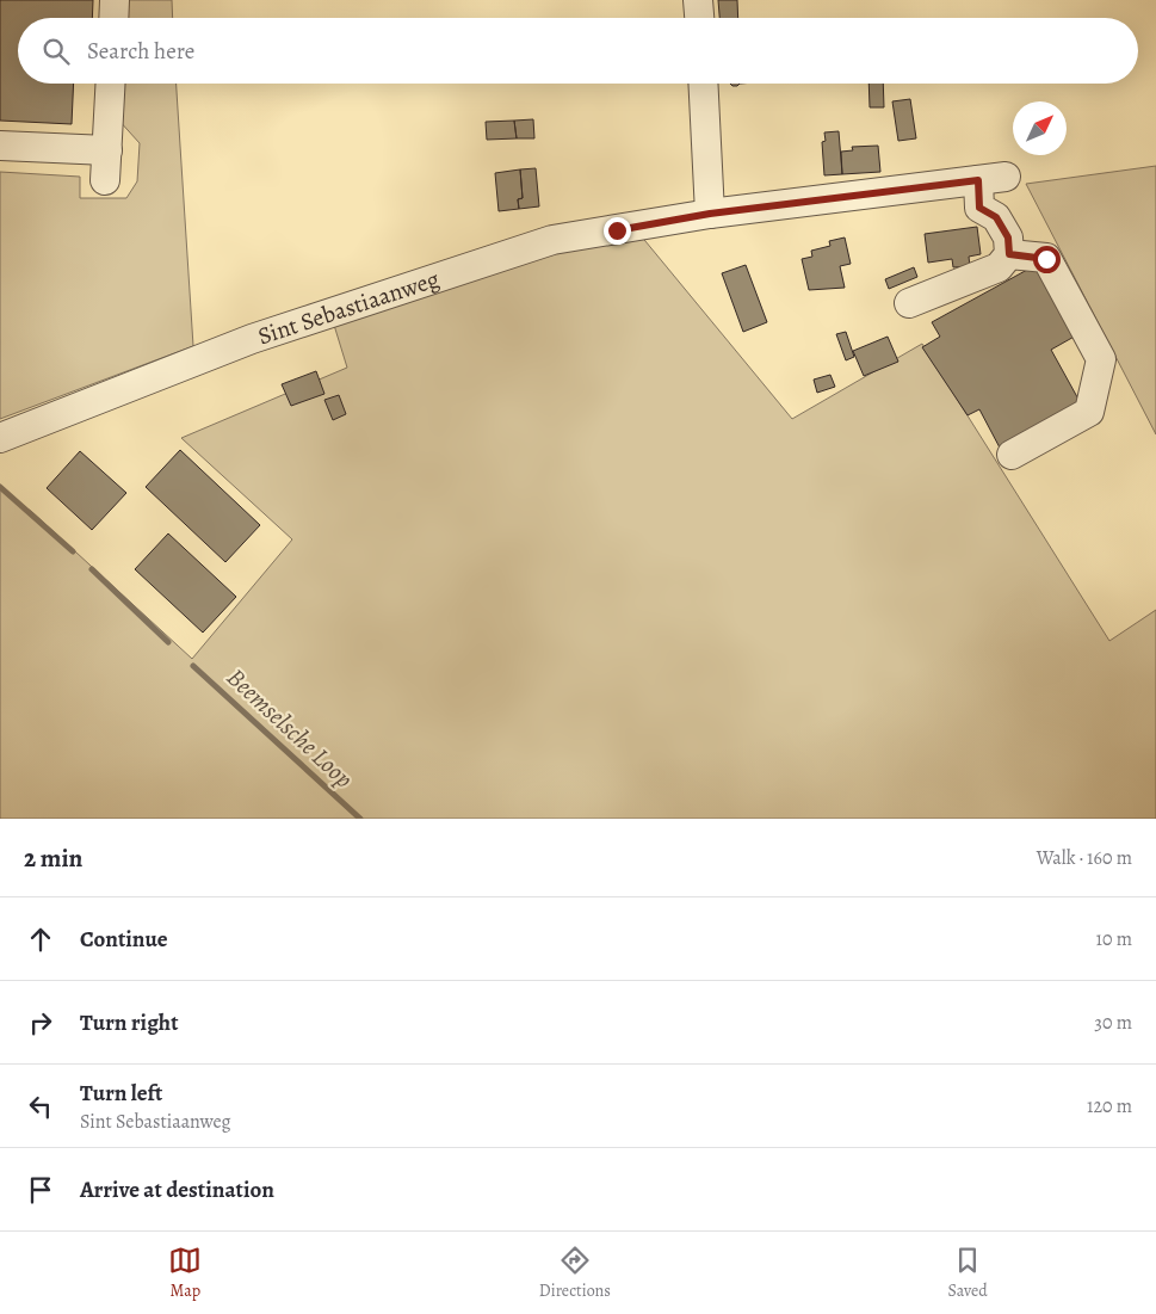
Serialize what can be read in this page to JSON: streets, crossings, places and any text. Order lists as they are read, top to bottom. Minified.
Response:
{"streets":{"street":["Sint Sebastiaanweg"]},"water":["Beemselsche Loop"],"north":"top right","page":{"search":"Search here","heading":["2 min","Walk · 160 m"],"list":[["Continue","10 m"],["Turn right","30 m"],["Turn left","Sint Sebastiaanweg","120 m"],"Arrive at destination"],"nav":["Map","Directions","Saved"]}}
